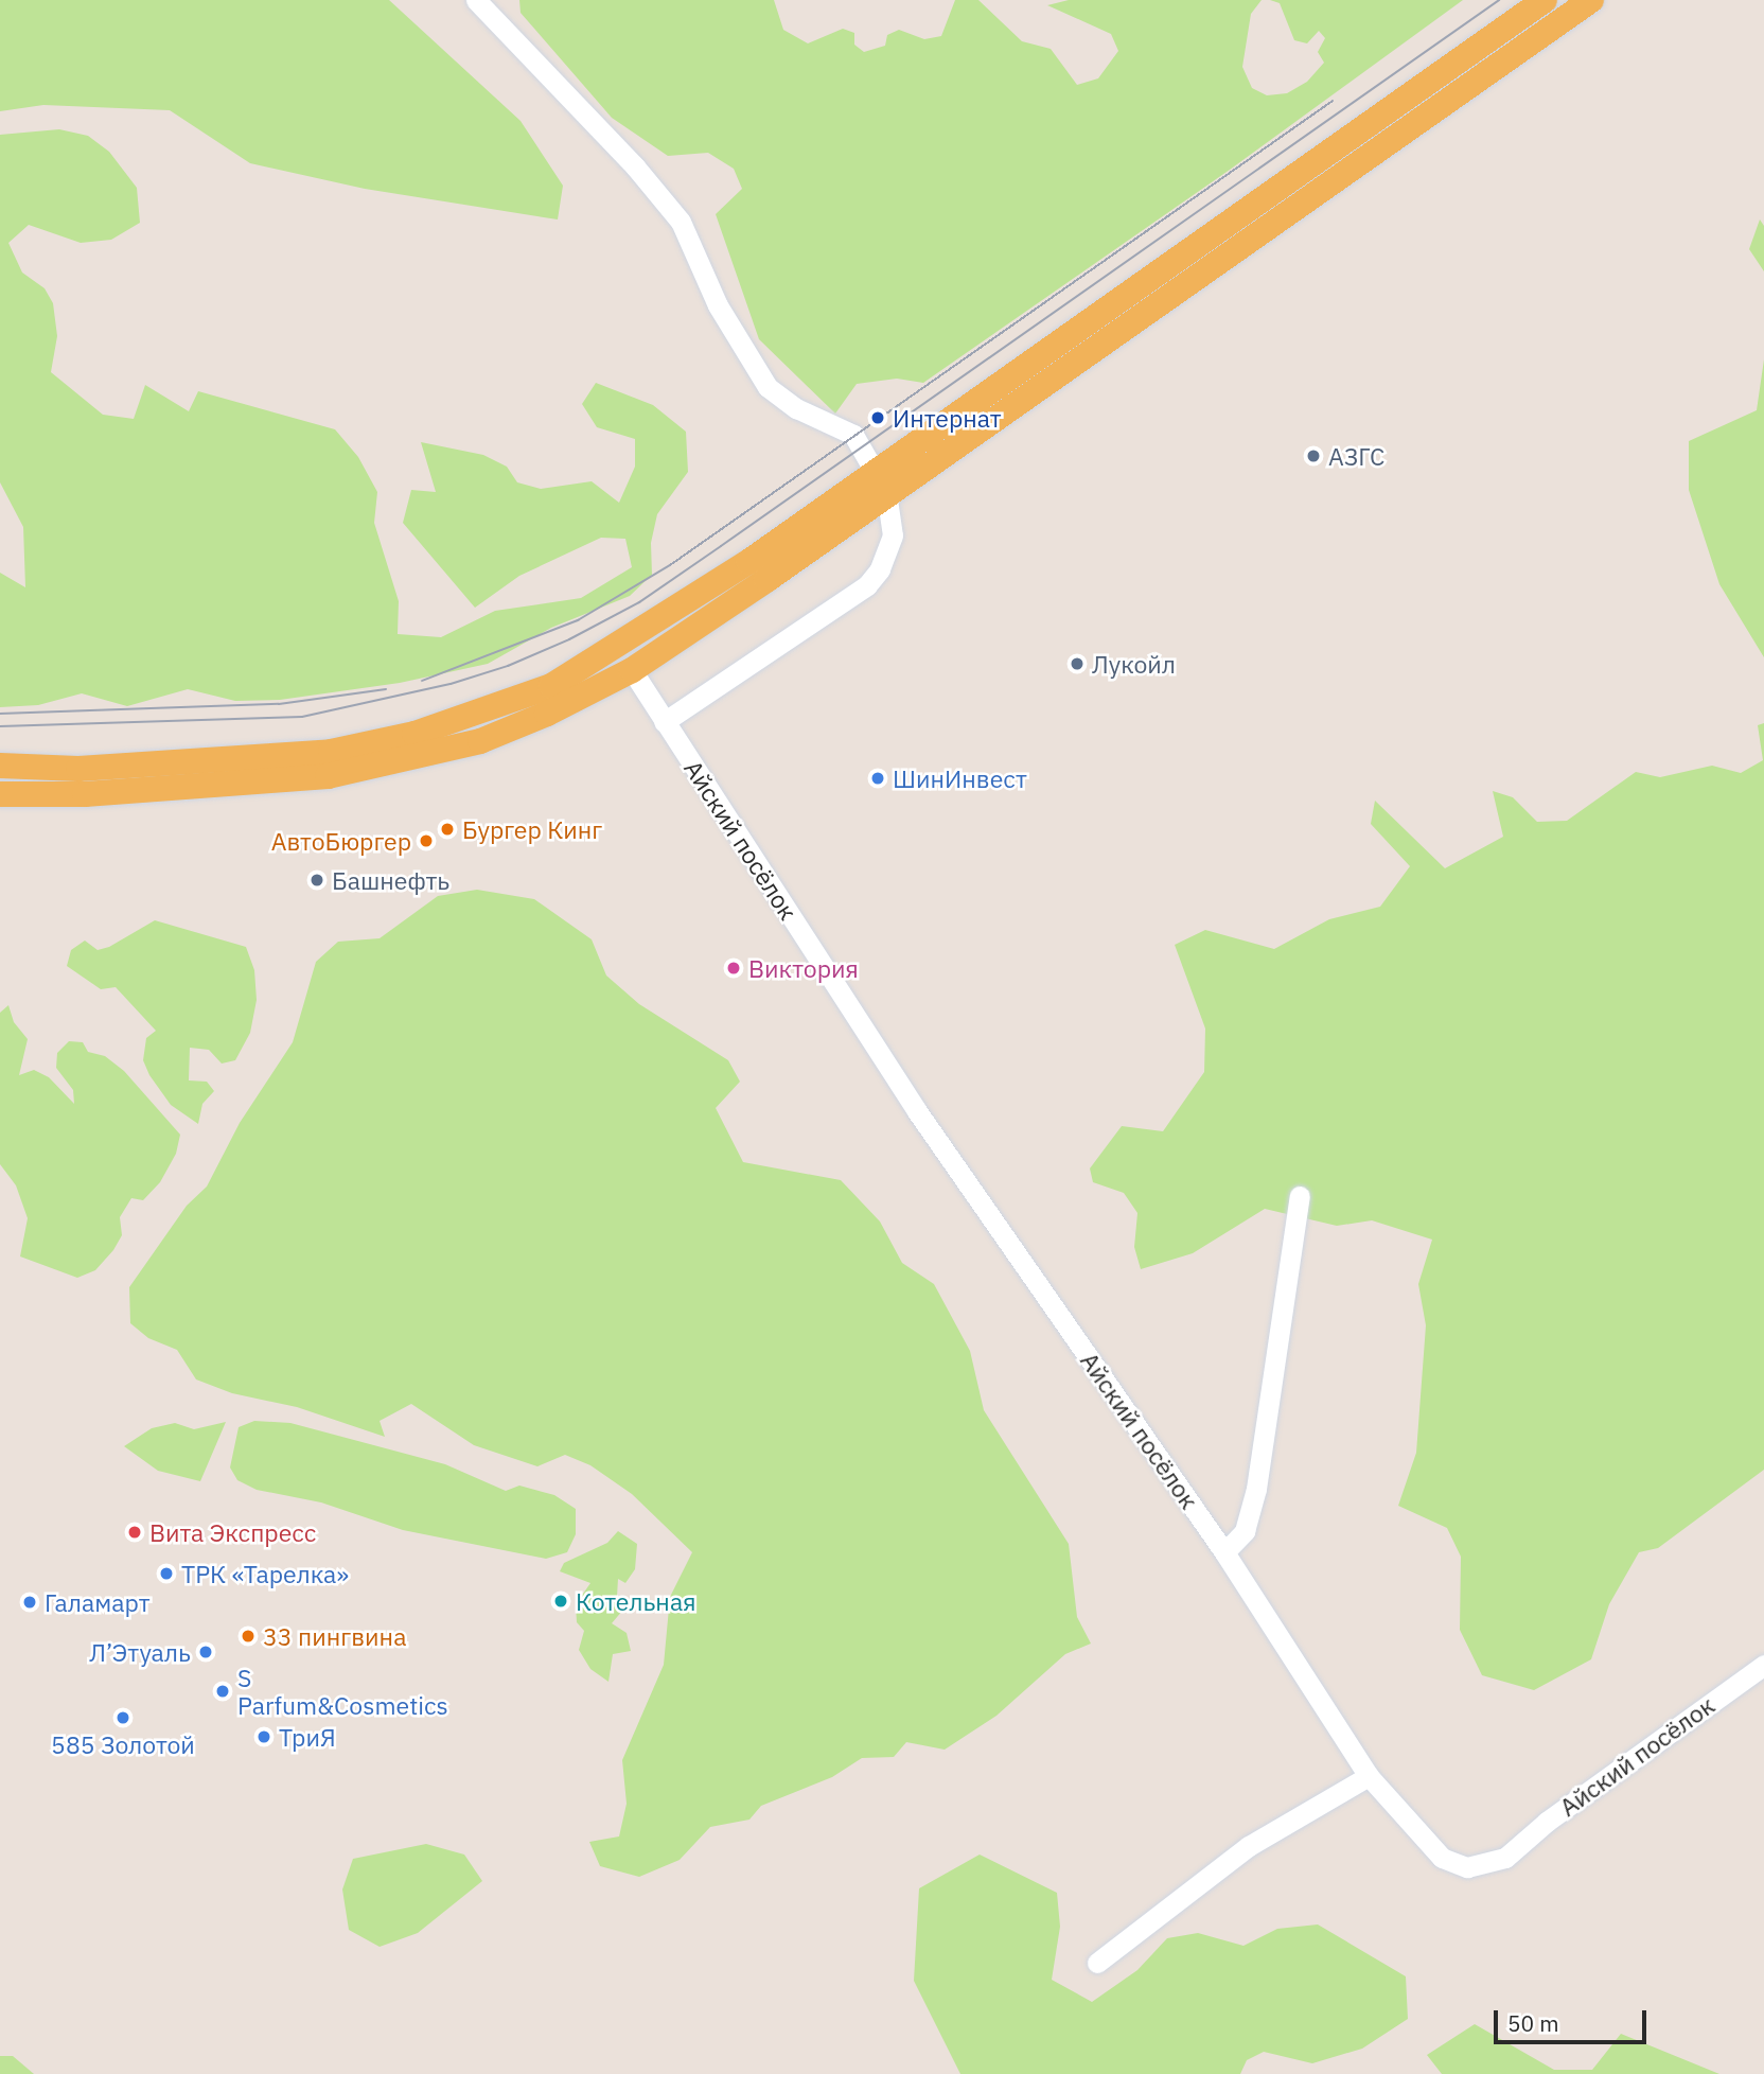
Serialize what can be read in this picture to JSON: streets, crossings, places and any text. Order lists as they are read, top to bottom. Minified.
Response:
{"streets":{"street":["Айский посёлок"]},"places":["Интернат","АЗГС","Лукойл","ШинИнвест","Бургер Кинг","АвтоБюргер","Башнефть","Виктория","Вита Экспресс","ТРК «Тарелка»","Котельная","Галамарт","33 пингвина","Л’Этуаль","S Parfum&Cosmetics","585 Золотой","ТриЯ"],"scale_bar":"50 m"}
